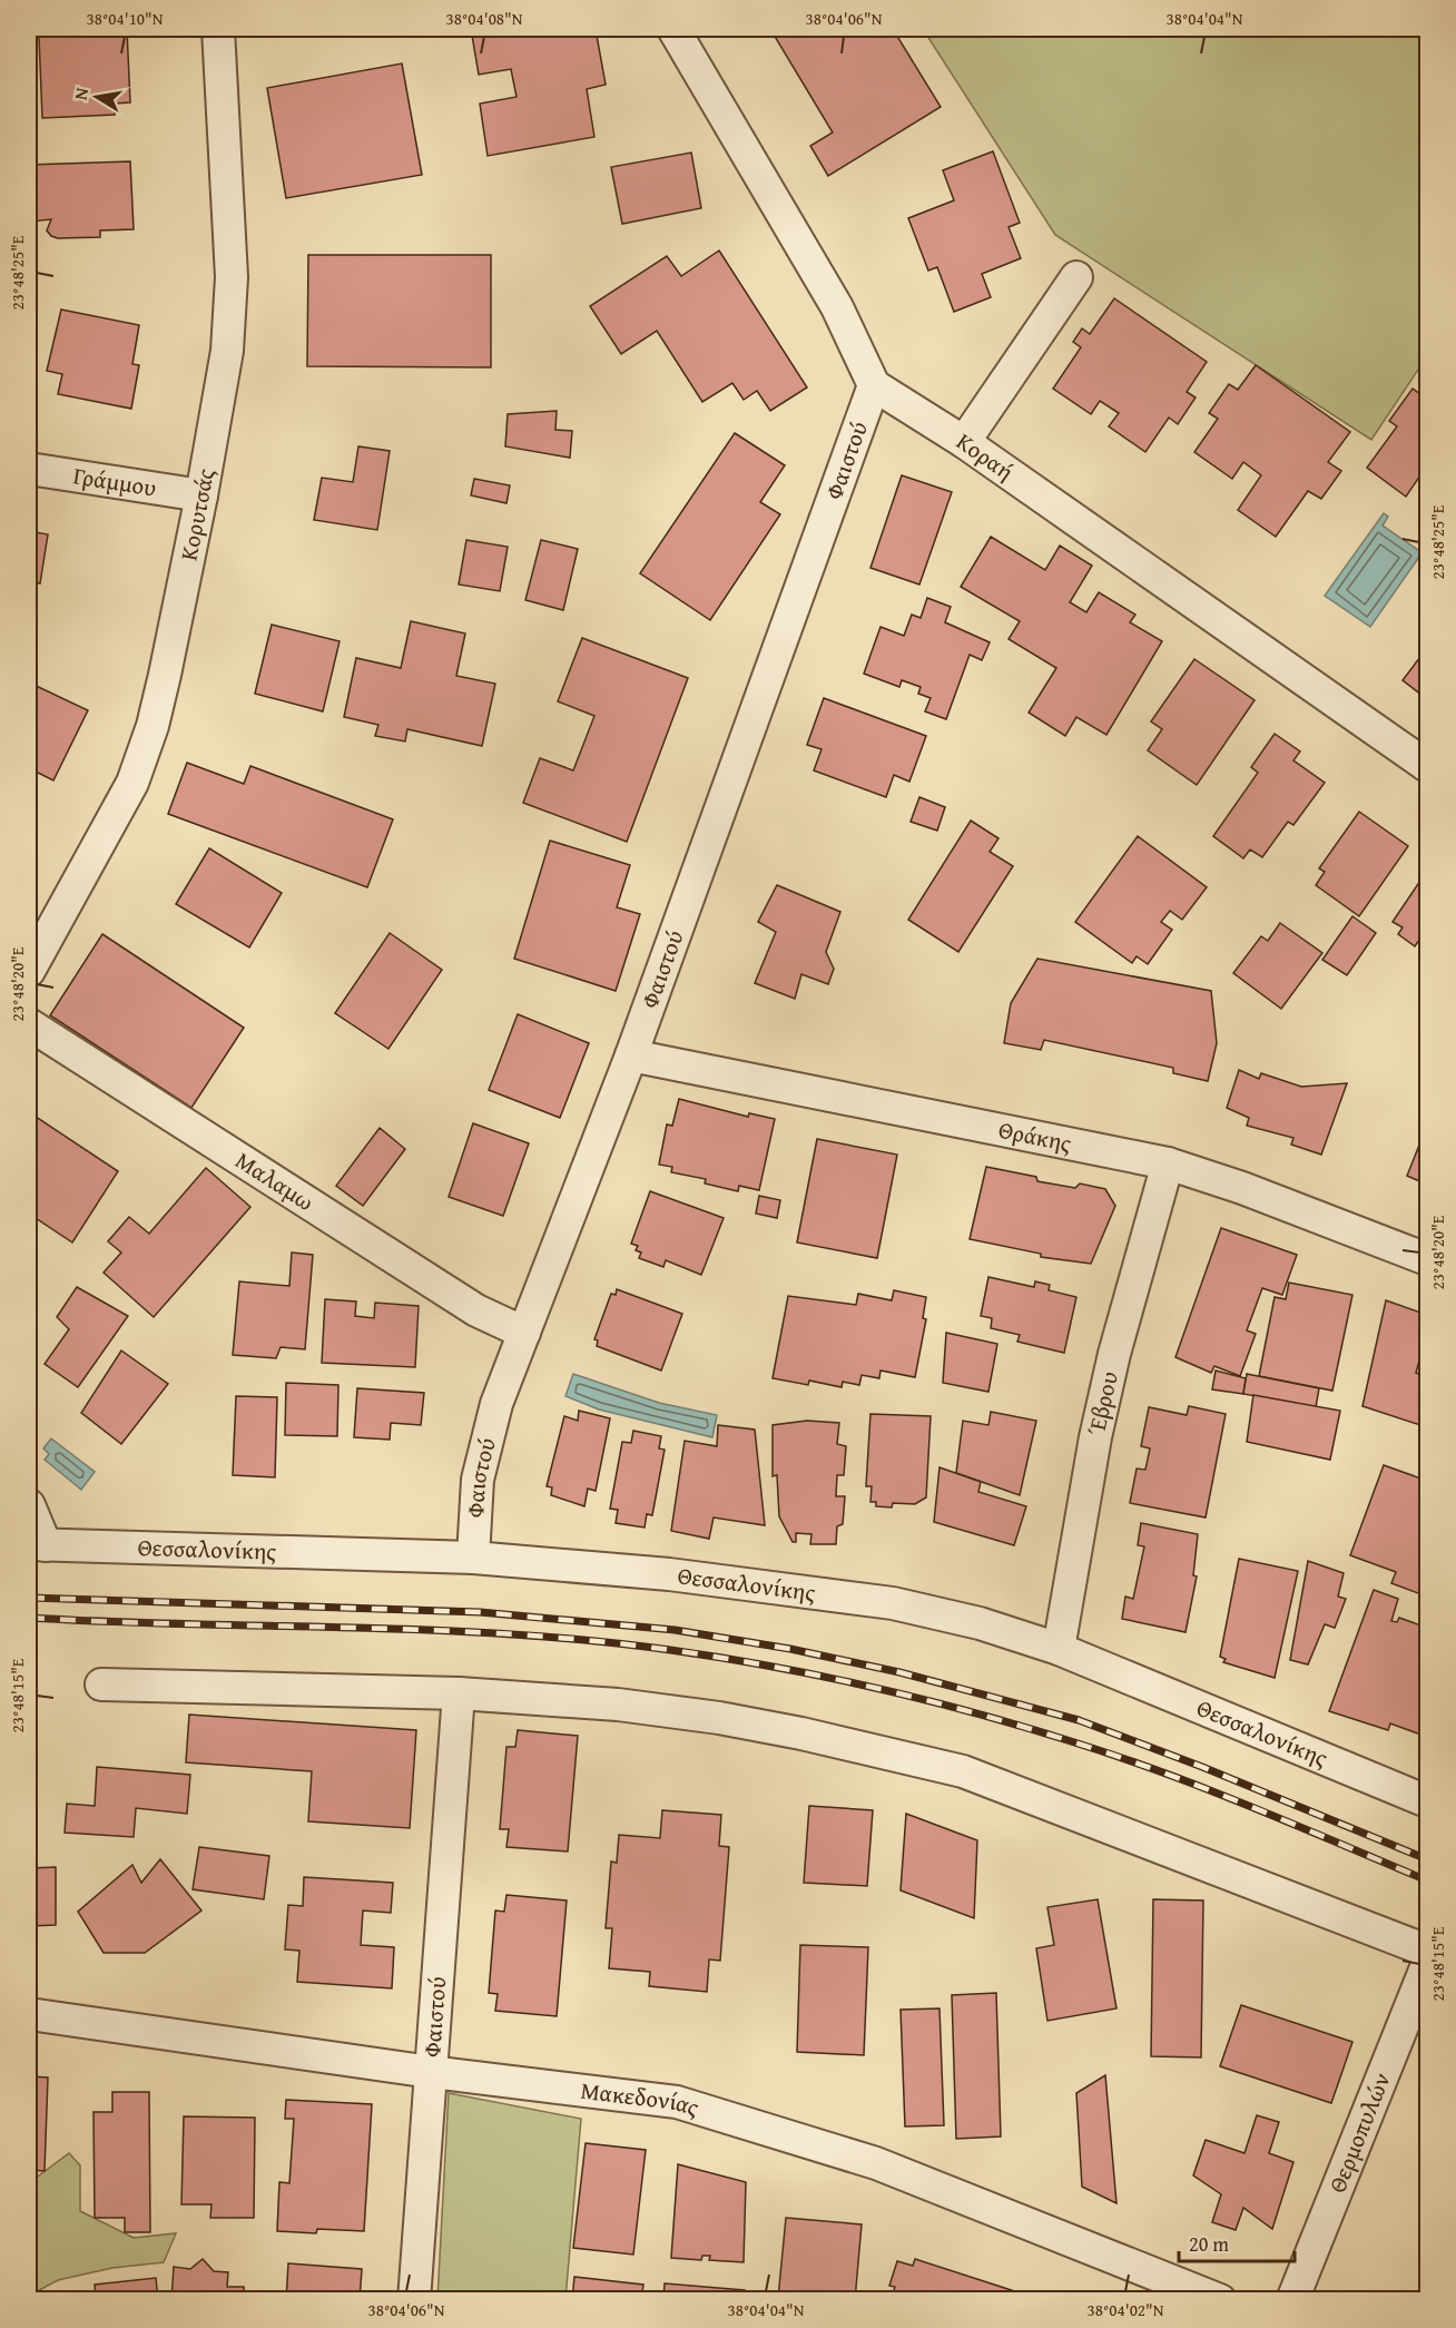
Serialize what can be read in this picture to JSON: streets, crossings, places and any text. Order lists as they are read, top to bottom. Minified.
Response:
{"streets":{"street":["Κοραή","Φαιστού","Γράμμου","Κορυτσάς","Θράκης","Μαλαμω","Έβρου","Θεσσαλονίκης","Μακεδονίας","Θερμοπυλών"]},"crossings":[["Κοραή","Φαιστού"],["Φαιστού","Θράκης"],["Φαιστού","Μαλαμω"],["Φαιστού","Θεσσαλονίκης"],["Φαιστού","Μακεδονίας"],["Γράμμου","Κορυτσάς"],["Θράκης","Έβρου"],["Έβρου","Θεσσαλονίκης"]],"scale_bar":"20 m","north":"left","coordinates":["38°04'10\"N","38°04'08\"N","38°04'06\"N","38°04'04\"N","23°48'25\"E","23°48'20\"E","23°48'15\"E","38°04'02\"N"]}
